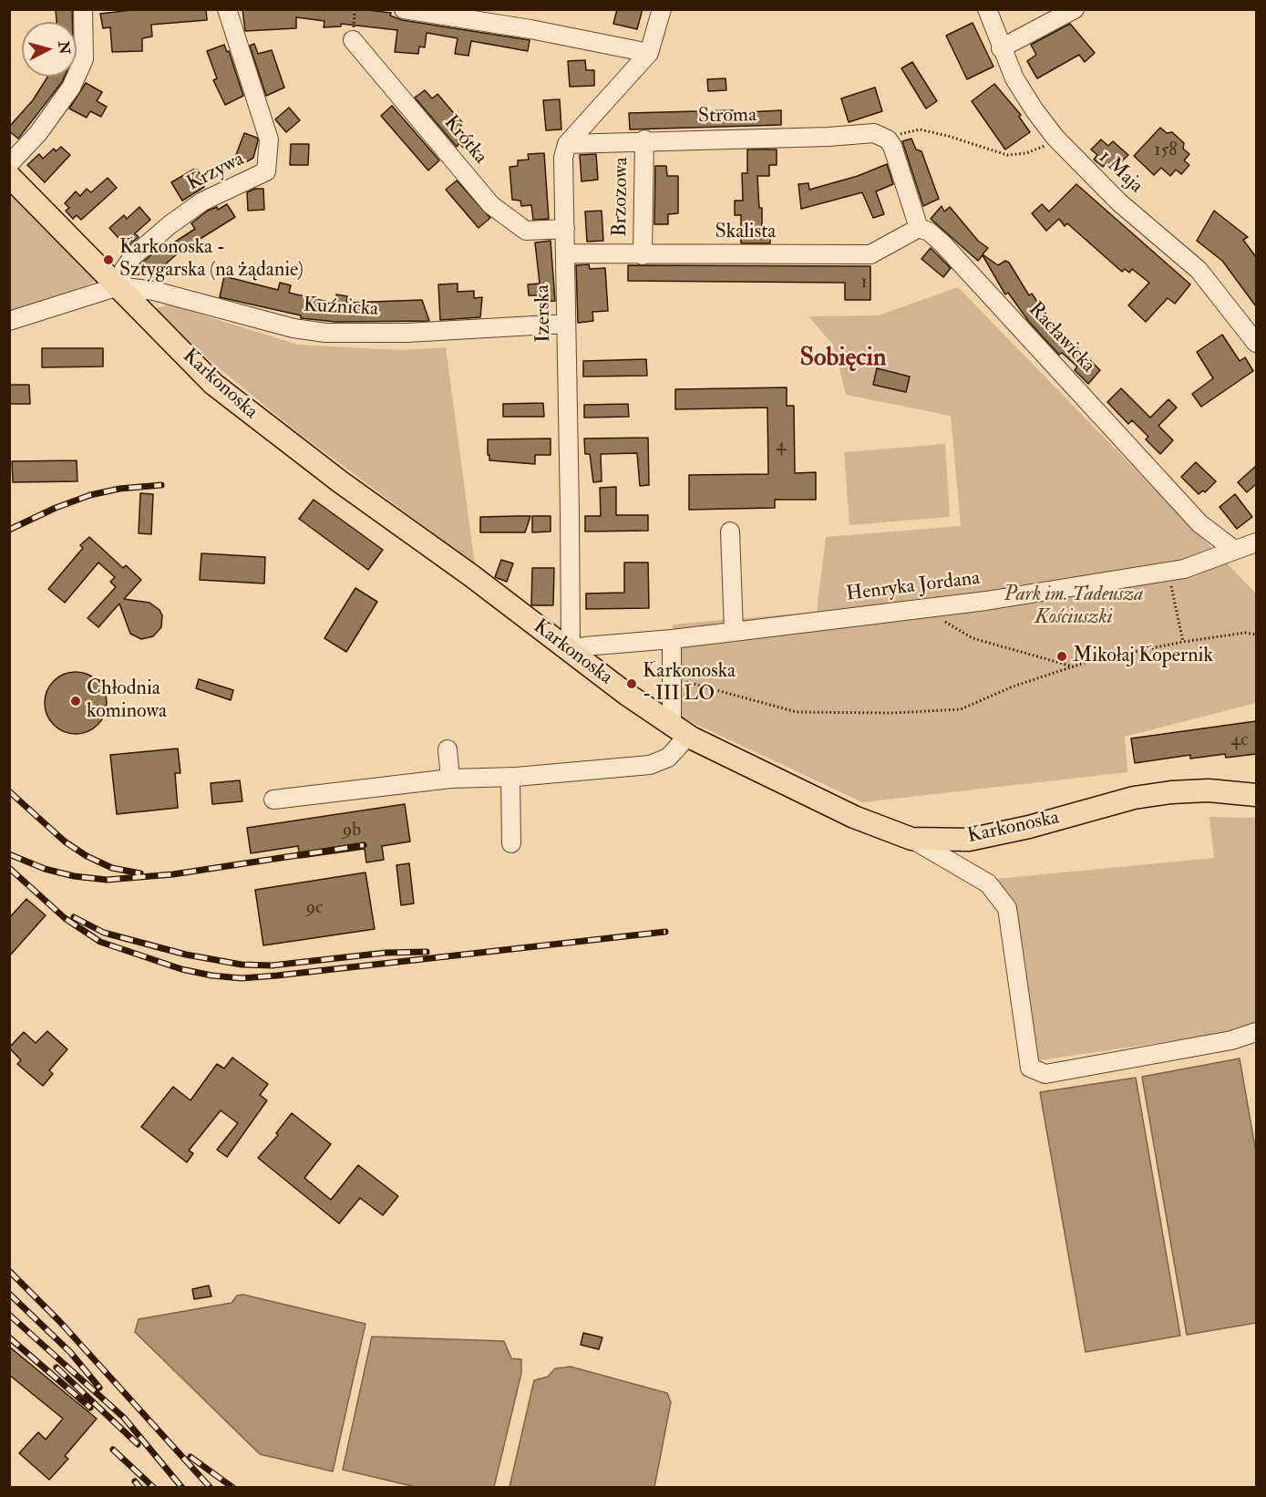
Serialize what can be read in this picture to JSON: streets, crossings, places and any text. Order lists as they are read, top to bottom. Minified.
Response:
{"streets":{"main road":["Karkonoska"],"street":["Stroma","Krótka","Krzywa","1 Maja","Brzozowa","Skalista","Kuźnicka","Izerska","Racławicka","Henryka Jordana"]},"crossings":[["Stroma","Brzozowa"],["Stroma","Skalista"],["Stroma","Izerska"],["Stroma","Racławicka"],["Krótka","Izerska"],["Krzywa","Kuźnicka"],["Krzywa","Karkonoska"],["Brzozowa","Skalista"],["Skalista","Izerska"],["Skalista","Racławicka"],["Kuźnicka","Izerska"],["Kuźnicka","Karkonoska"],["Izerska","Karkonoska"],["Izerska","Henryka Jordana"],["Racławicka","Henryka Jordana"],["Karkonoska","Henryka Jordana"]],"districts":["Sobięcin"],"parks":["Park im. Tadeusza Kościuszki"],"places":["Karkonoska - Sztygarska (na żądanie)","Mikołaj Kopernik","Karkonoska - III LO","Chłodnia kominowa"],"house_numbers":["158","1","4","4c","9b","9c"],"north":"right"}
